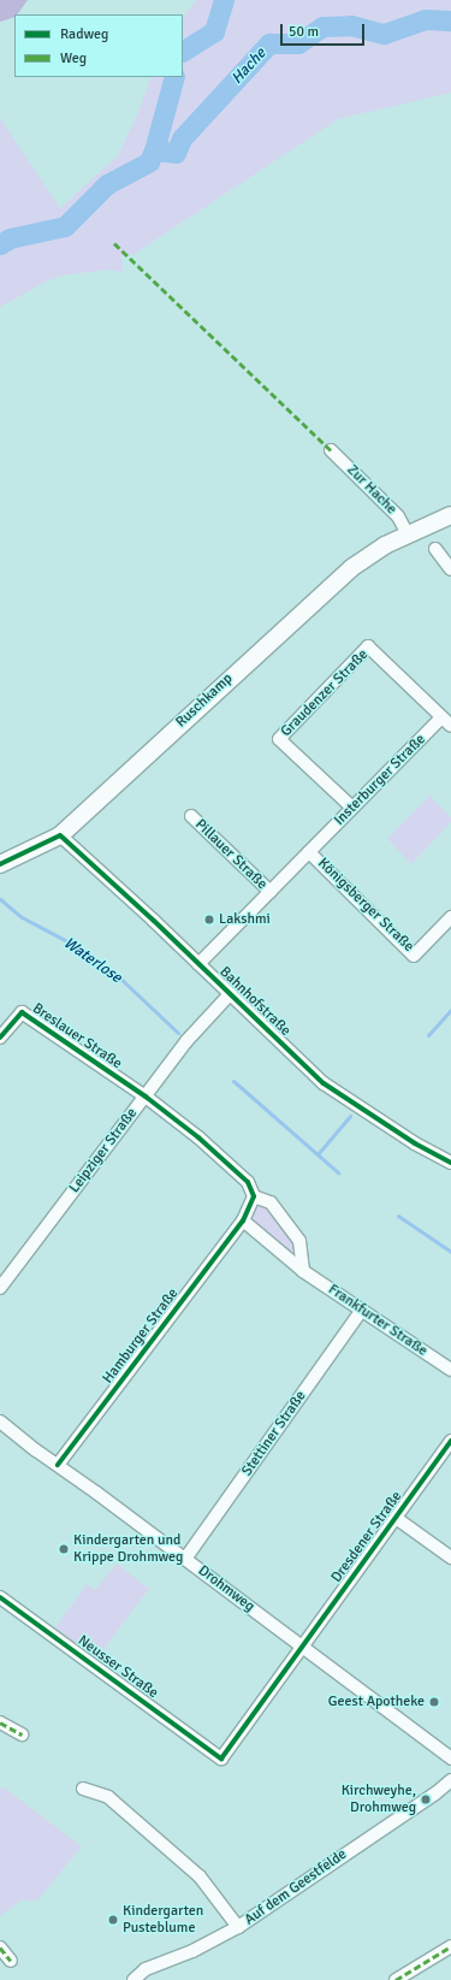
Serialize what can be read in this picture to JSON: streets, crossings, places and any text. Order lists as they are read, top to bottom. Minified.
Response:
{"streets":{"main road":["Ruschkamp"],"street":["Zur Hache","Graudenzer Straße","Insterburger Straße","Pillauer Straße","Königsberger Straße","Bahnhofstraße","Breslauer Straße","Leipziger Straße","Frankfurter Straße","Hamburger Straße","Stettiner Straße","Dresdener Straße","Drohmweg","Neusser Straße","Auf dem Geestfelde"]},"crossings":[["Zur Hache","Ruschkamp"],["Graudenzer Straße","Insterburger Straße"],["Ruschkamp","Bahnhofstraße"],["Insterburger Straße","Königsberger Straße"],["Pillauer Straße","Königsberger Straße"],["Königsberger Straße","Bahnhofstraße"],["Bahnhofstraße","Leipziger Straße"],["Breslauer Straße","Leipziger Straße"],["Frankfurter Straße","Hamburger Straße"],["Frankfurter Straße","Stettiner Straße"],["Hamburger Straße","Drohmweg"],["Stettiner Straße","Drohmweg"],["Dresdener Straße","Drohmweg"],["Dresdener Straße","Neusser Straße"]],"water":["Hache","Waterlose"],"places":["Lakshmi","Kindergarten und Krippe Drohmweg","Geest Apotheke","Kirchweyhe, Drohmweg","Kindergarten Pusteblume"],"legend":["Radweg","Weg"],"scale_bar":"50 m"}
